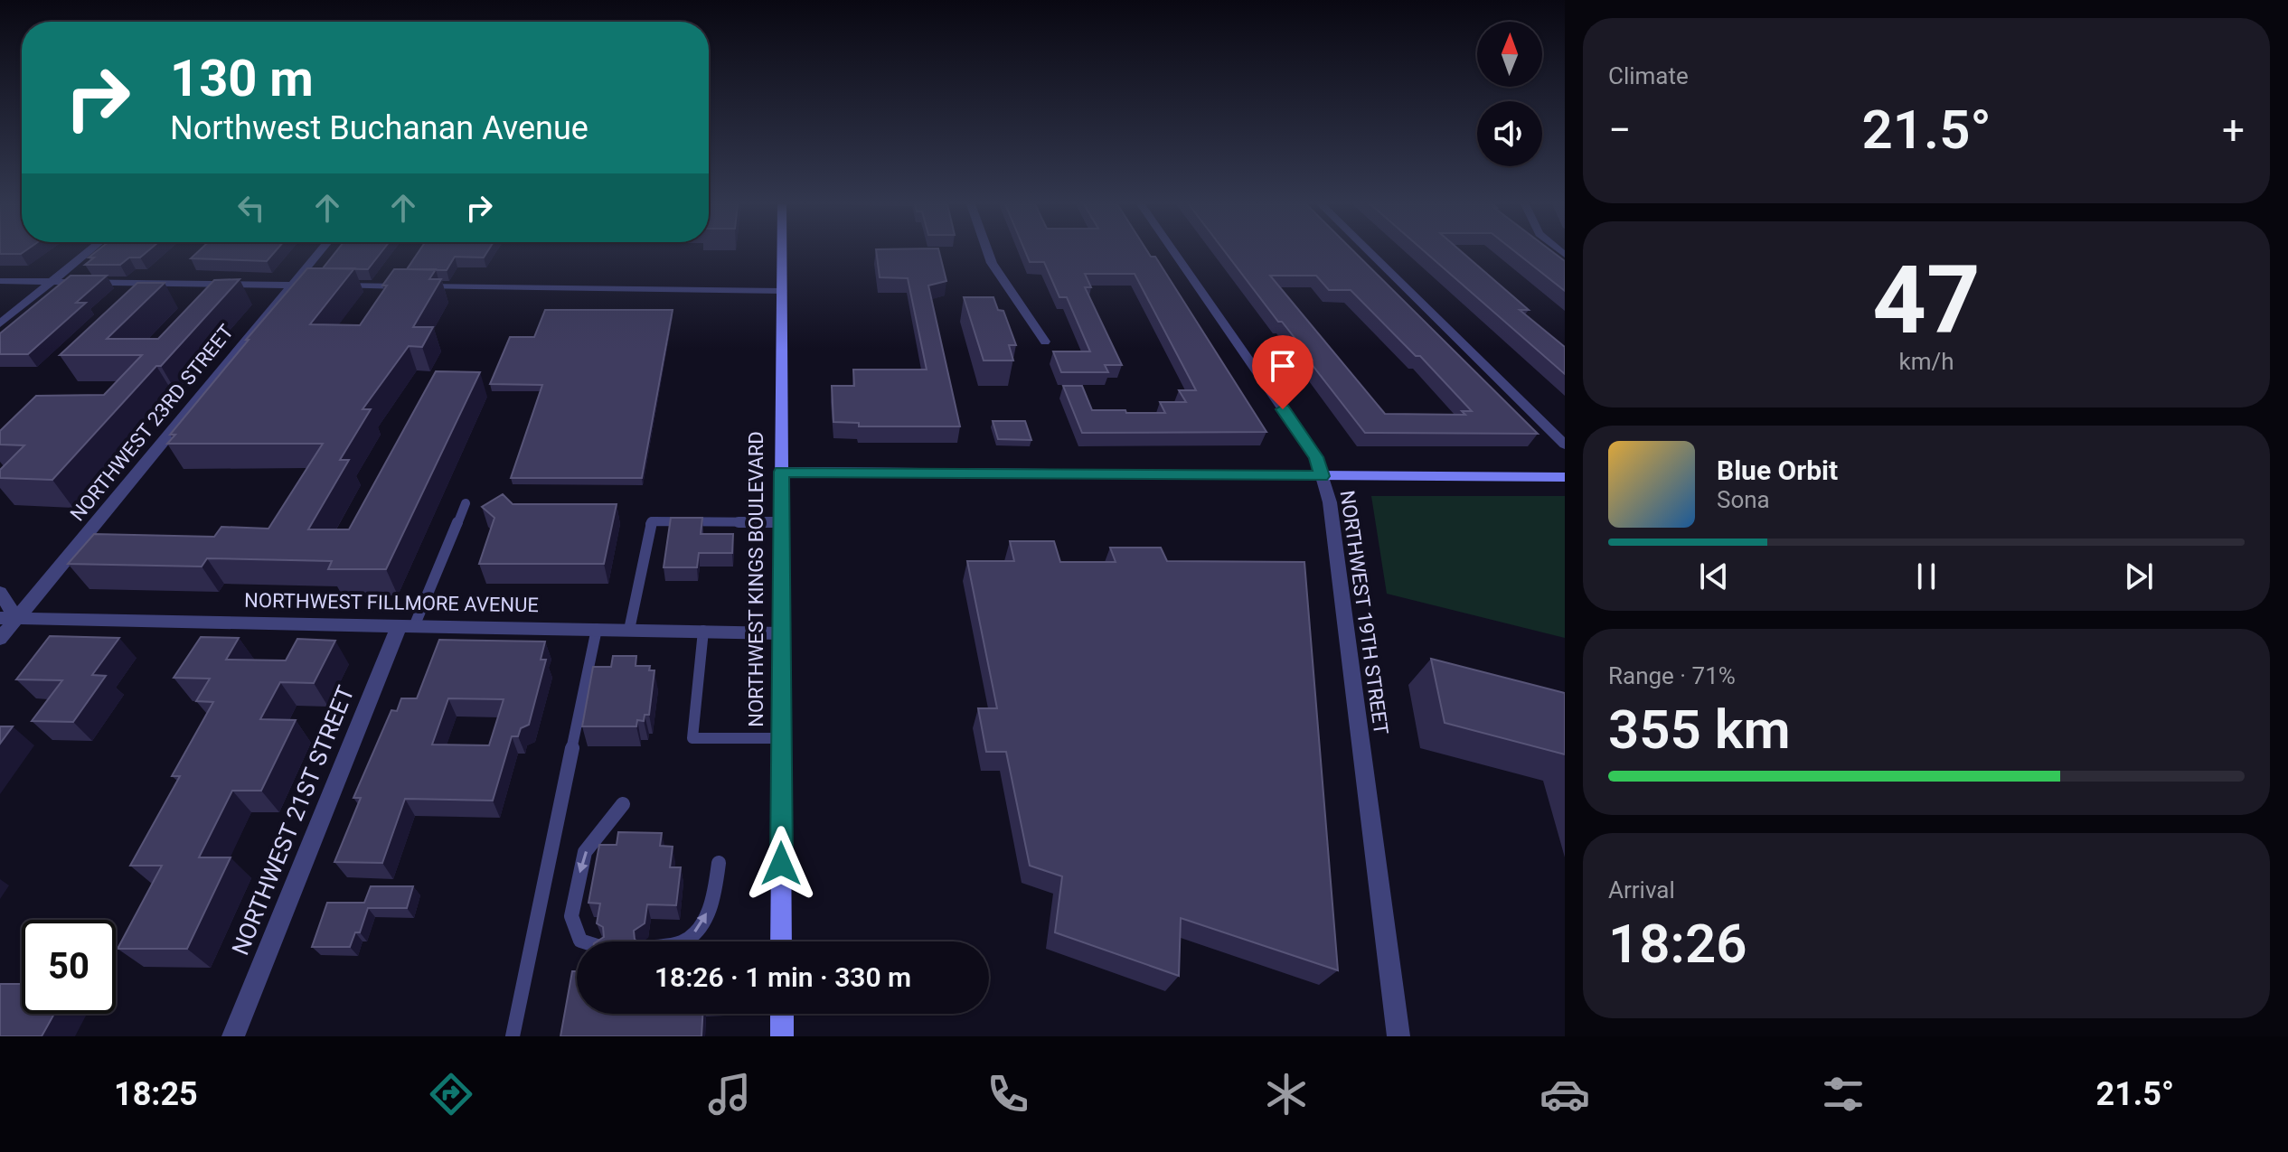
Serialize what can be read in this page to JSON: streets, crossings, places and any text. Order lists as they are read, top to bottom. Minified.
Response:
{"streets":{"main road":["NORTHWEST KINGS BOULEVARD"],"street":["NORTHWEST 23RD STREET","NORTHWEST FILLMORE AVENUE","NORTHWEST 19TH STREET","NORTHWEST 21ST STREET"]},"crossings":[["NORTHWEST 23RD STREET","NORTHWEST FILLMORE AVENUE"],["NORTHWEST KINGS BOULEVARD","NORTHWEST FILLMORE AVENUE"],["NORTHWEST FILLMORE AVENUE","NORTHWEST 21ST STREET"]],"north":"top","page":{"tile":["Climate",["47","km/h"],["Range · 71%","355 km"],["Arrival","18:26"]],"turn":["130 m","Northwest Buchanan Avenue"],"heat":["−","21.5°","+"],"song":["Blue Orbit","Sona"],"limit":"50","trip":"18:26 · 1 min · 330 m","tabs":["18:25","21.5°"]}}
